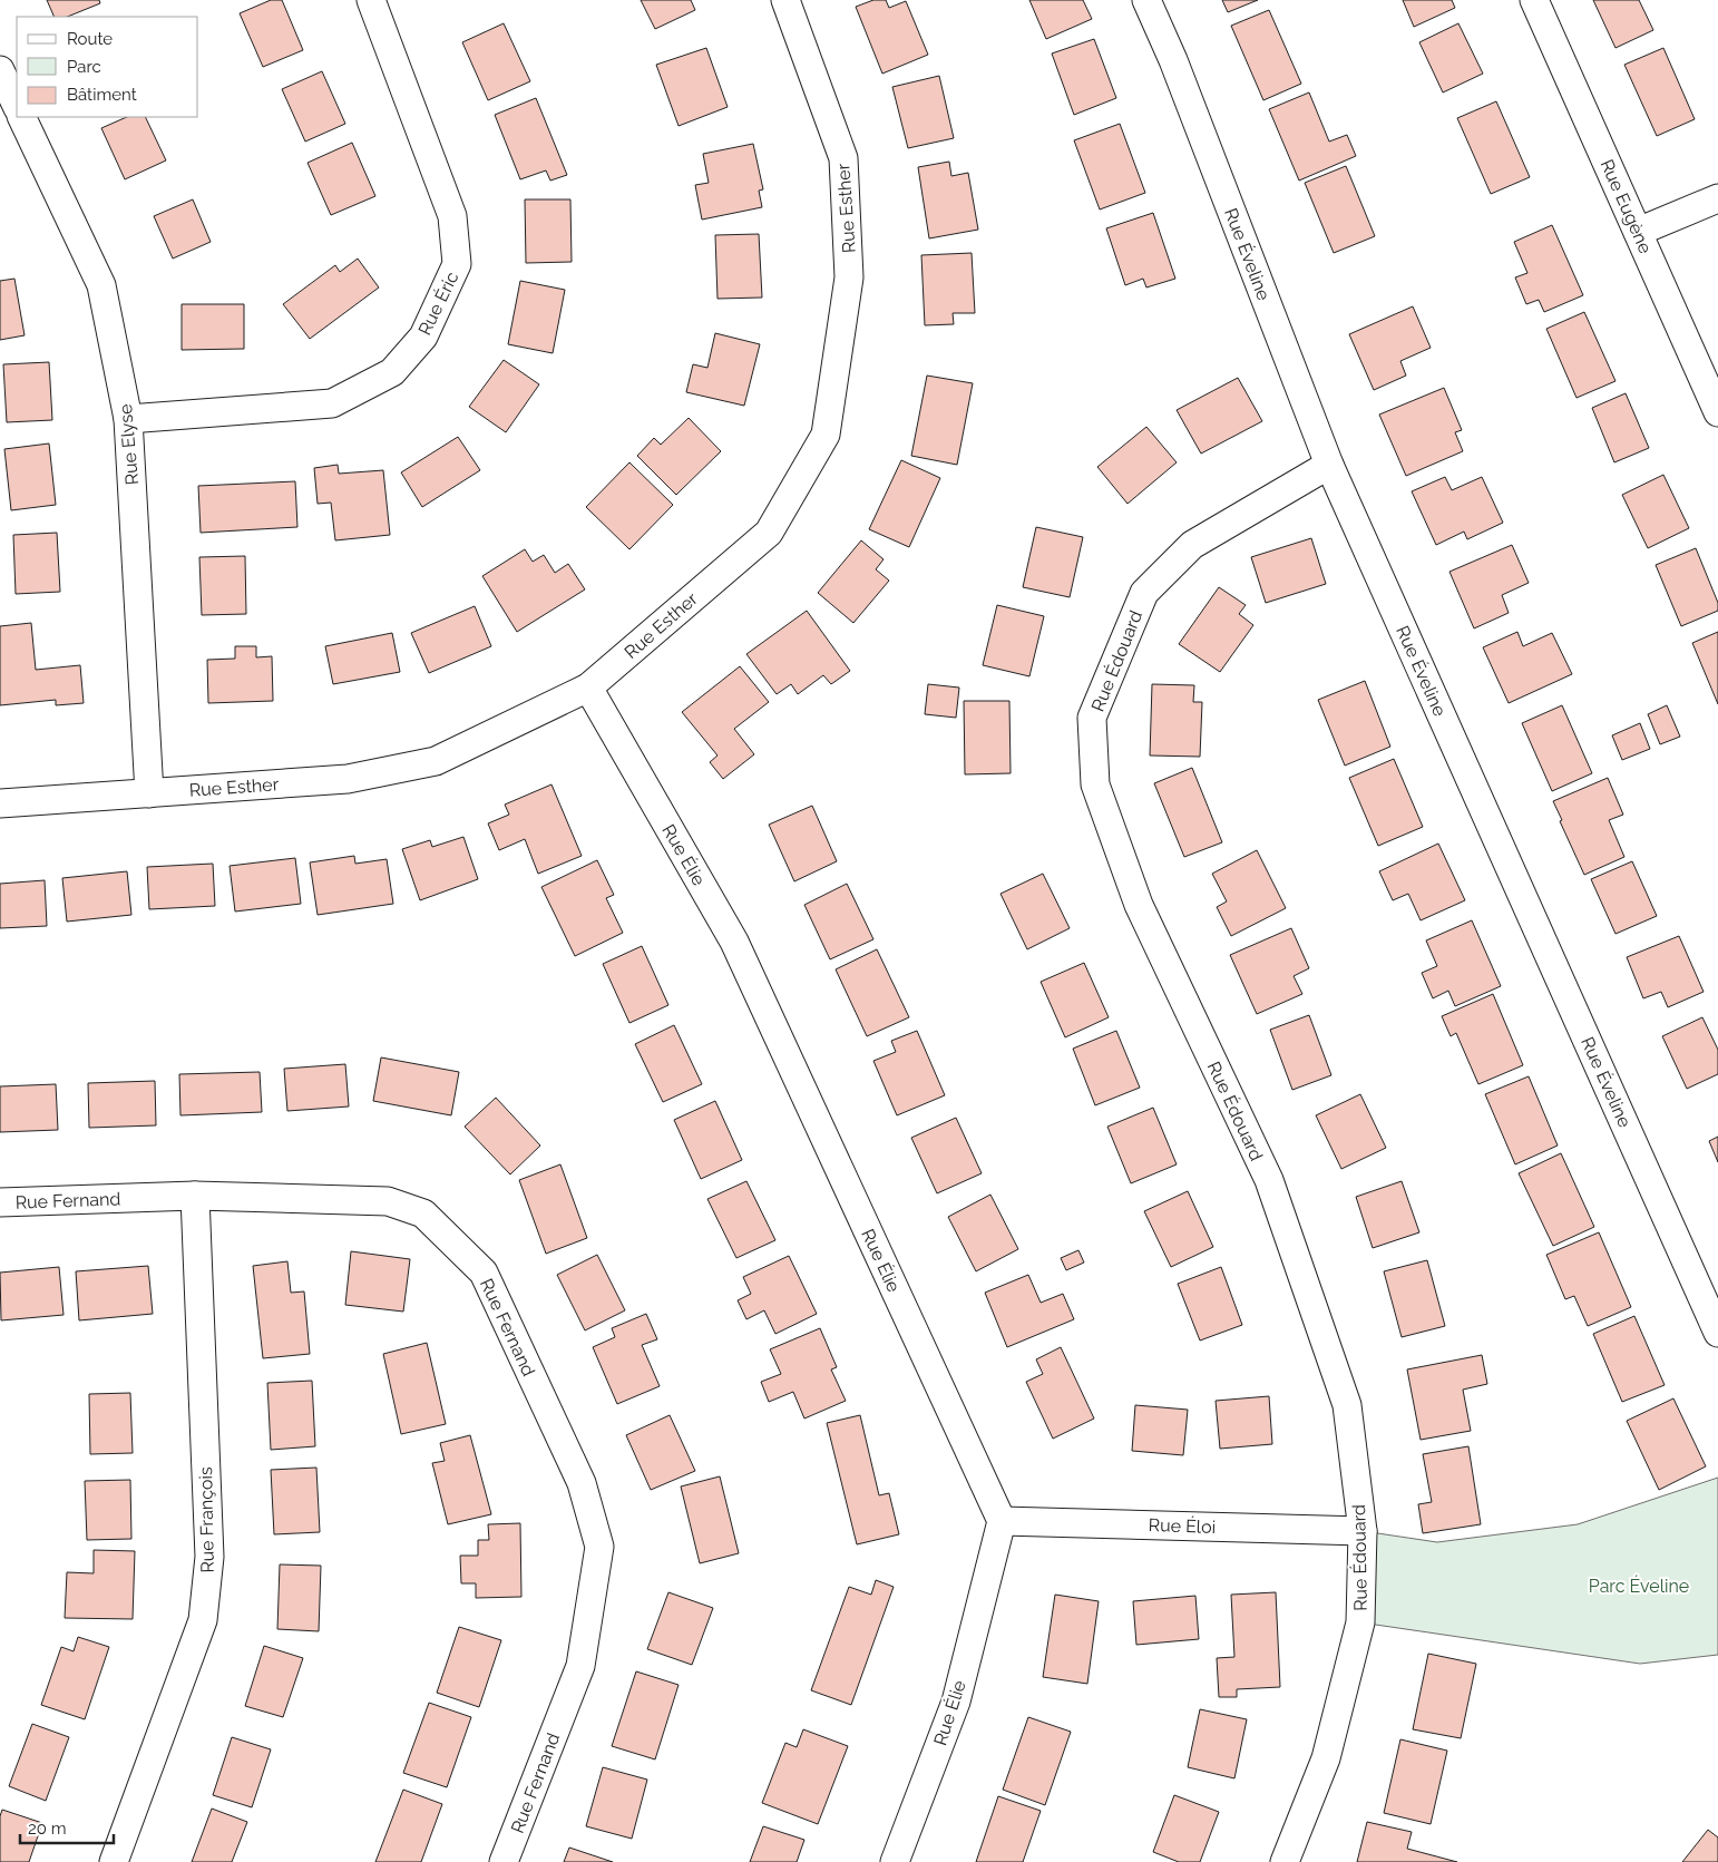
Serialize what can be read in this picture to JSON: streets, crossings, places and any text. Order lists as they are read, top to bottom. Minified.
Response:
{"streets":{"street":["Rue Eugène","Rue Esther","Rue Éveline","Rue Éric","Rue Elyse","Rue Édouard","Rue Élie","Rue Fernand","Rue François","Rue Éloi"]},"crossings":[["Rue Esther","Rue Elyse"],["Rue Esther","Rue Élie"],["Rue Éveline","Rue Édouard"],["Rue Éric","Rue Elyse"],["Rue Édouard","Rue Éloi"],["Rue Élie","Rue Éloi"],["Rue Fernand","Rue François"]],"parks":["Parc Éveline"],"legend":["Route","Parc","Bâtiment"],"scale_bar":"20 m"}
